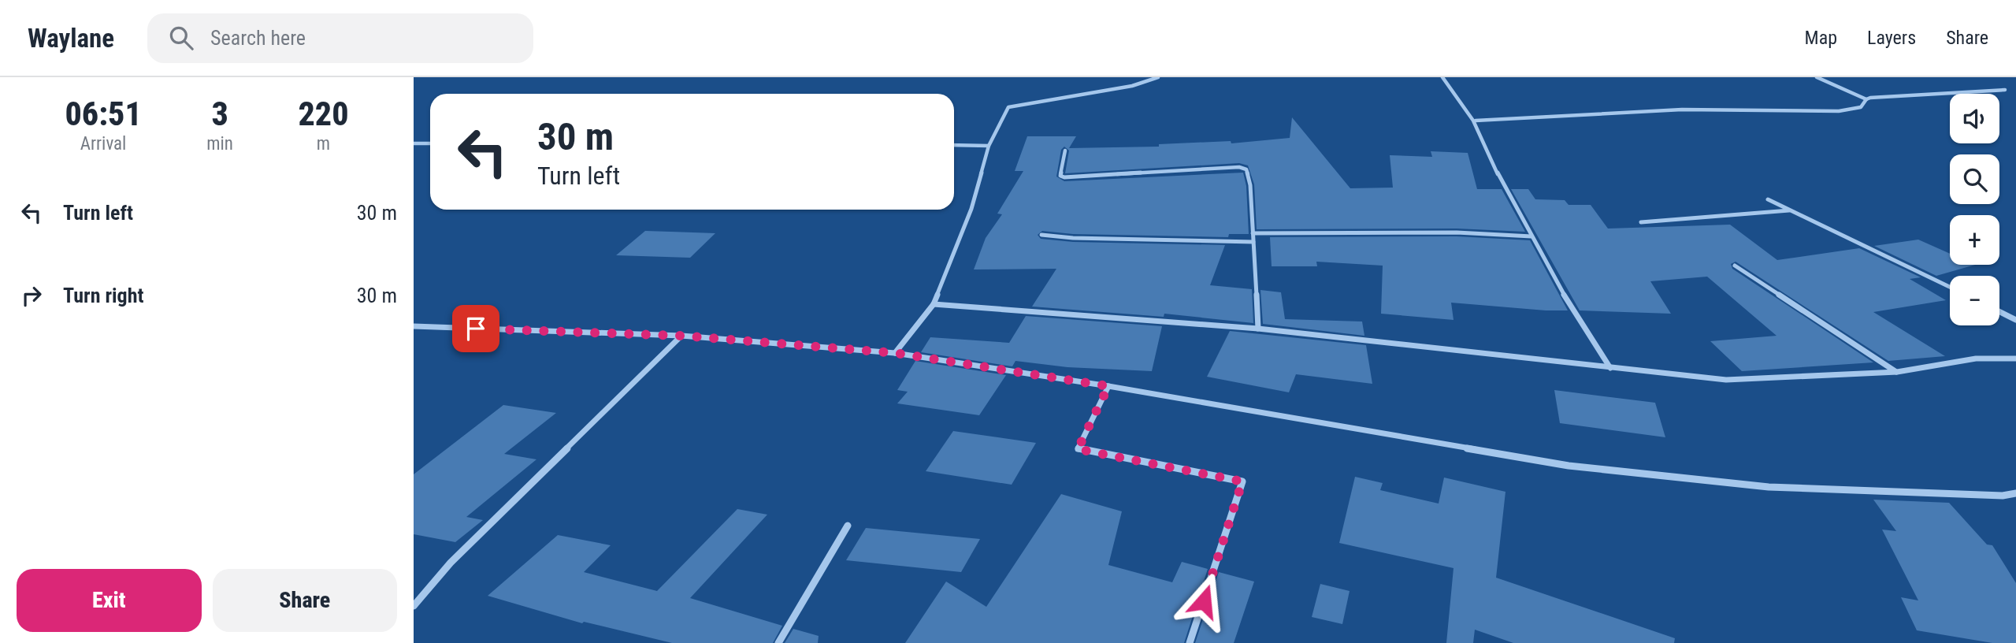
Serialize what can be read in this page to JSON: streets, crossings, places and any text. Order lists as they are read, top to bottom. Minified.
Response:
{"page":{"header":"Waylane","search":"Search here","nav":["Map","Layers","Share"],"eta":["06:51","Arrival","3","min","220","m"],"map_buttons":["+","−"],"turn":["30 m","Turn left"],"list":[{"name":"Turn left","value":"30 m"},{"name":"Turn right","value":"30 m"}],"buttons":["Exit","Share"]}}
